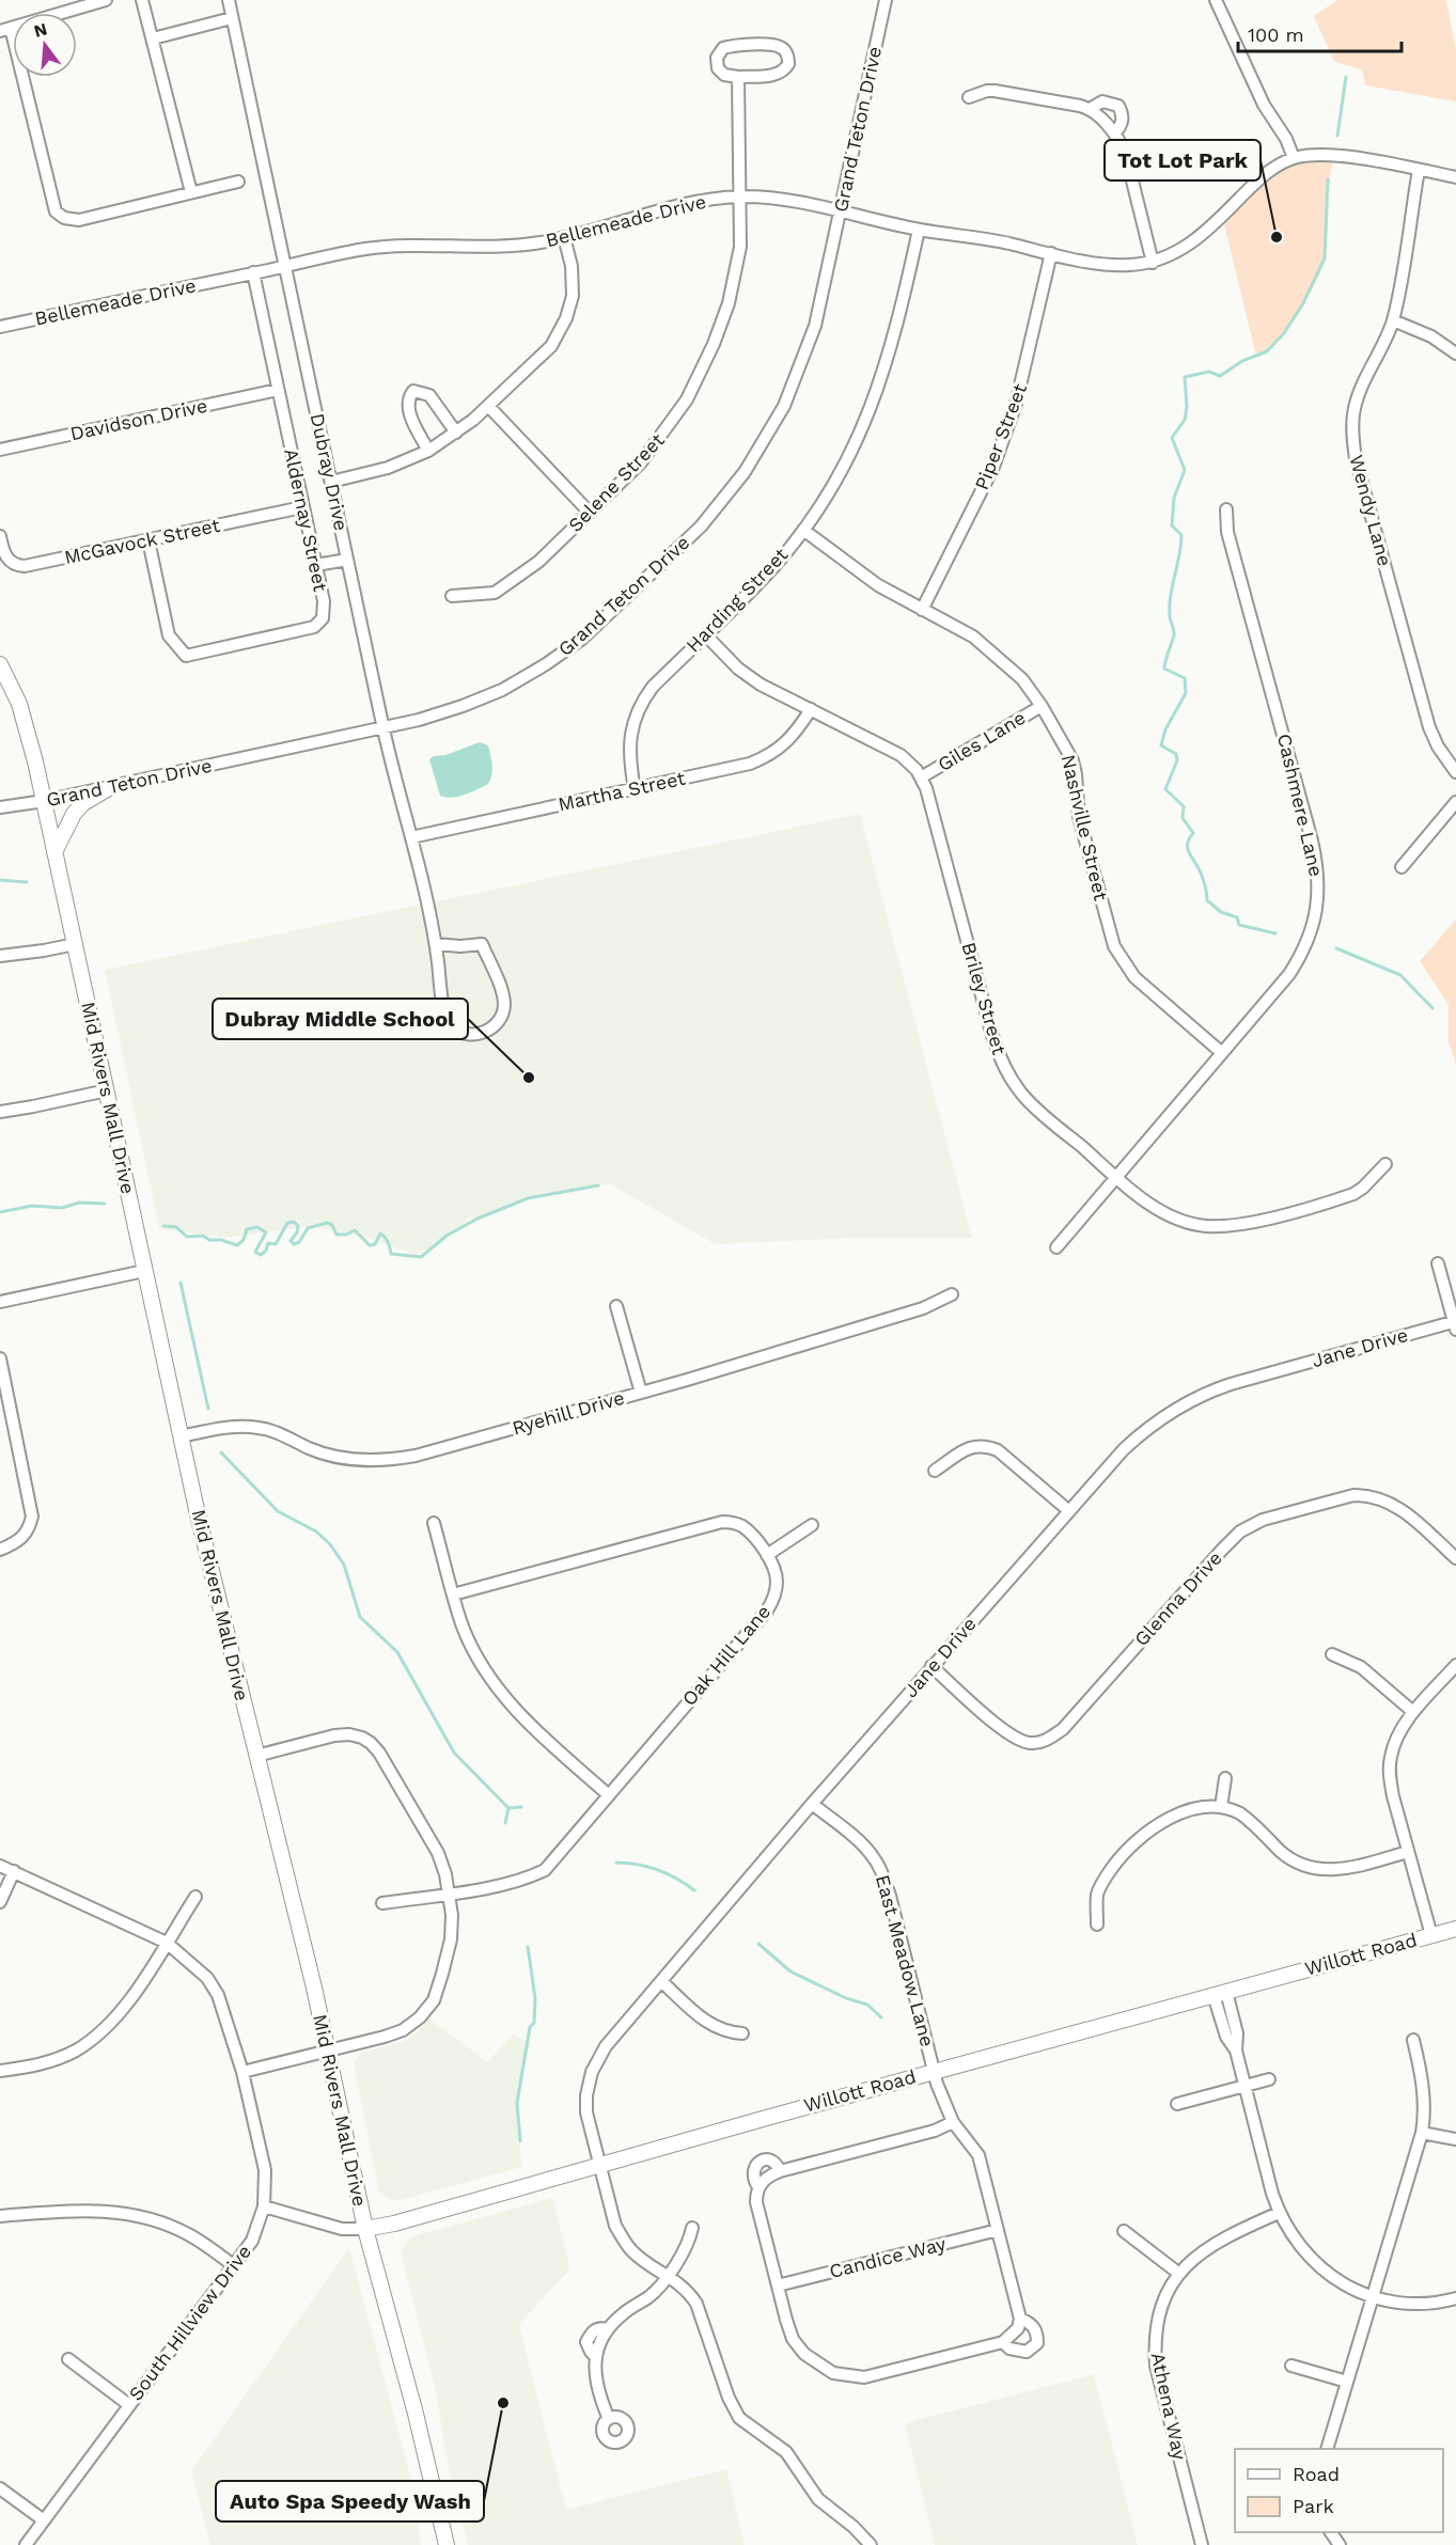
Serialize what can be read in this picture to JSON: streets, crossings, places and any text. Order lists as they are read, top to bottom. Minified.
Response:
{"streets":{"main road":["Mid Rivers Mall Drive","Willott Road"],"street":["Grand Teton Drive","Bellemeade Drive","Davidson Drive","Piper Street","Dubray Drive","Selene Street","Wendy Lane","Aldernay Street","McGavock Street","Harding Street","Giles Lane","Martha Street","Cashmere Lane","Nashville Street","Briley Street","Jane Drive","Ryehill Drive","Glenna Drive","Oak Hill Lane","East Meadow Lane","Candice Way","South Hillview Drive","Athena Way"]},"crossings":[["Grand Teton Drive","Bellemeade Drive"],["Grand Teton Drive","Dubray Drive"],["Grand Teton Drive","Mid Rivers Mall Drive"],["Bellemeade Drive","Piper Street"],["Bellemeade Drive","Dubray Drive"],["Bellemeade Drive","Selene Street"],["Bellemeade Drive","Aldernay Street"],["Bellemeade Drive","Harding Street"],["Davidson Drive","Aldernay Street"],["Piper Street","Nashville Street"],["Dubray Drive","Martha Street"],["Aldernay Street","McGavock Street"],["Harding Street","Martha Street"],["Harding Street","Nashville Street"],["Harding Street","Briley Street"],["Giles Lane","Nashville Street"],["Giles Lane","Briley Street"],["Martha Street","Briley Street"],["Cashmere Lane","Nashville Street"],["Cashmere Lane","Briley Street"],["Mid Rivers Mall Drive","Ryehill Drive"],["Mid Rivers Mall Drive","Willott Road"],["Jane Drive","Glenna Drive"],["Jane Drive","Willott Road"],["Jane Drive","East Meadow Lane"],["Willott Road","East Meadow Lane"],["Willott Road","South Hillview Drive"],["East Meadow Lane","Candice Way"]],"places":["Tot Lot Park","Dubray Middle School","Auto Spa Speedy Wash"],"legend":["Road","Park"],"scale_bar":"100 m","north":"top"}
